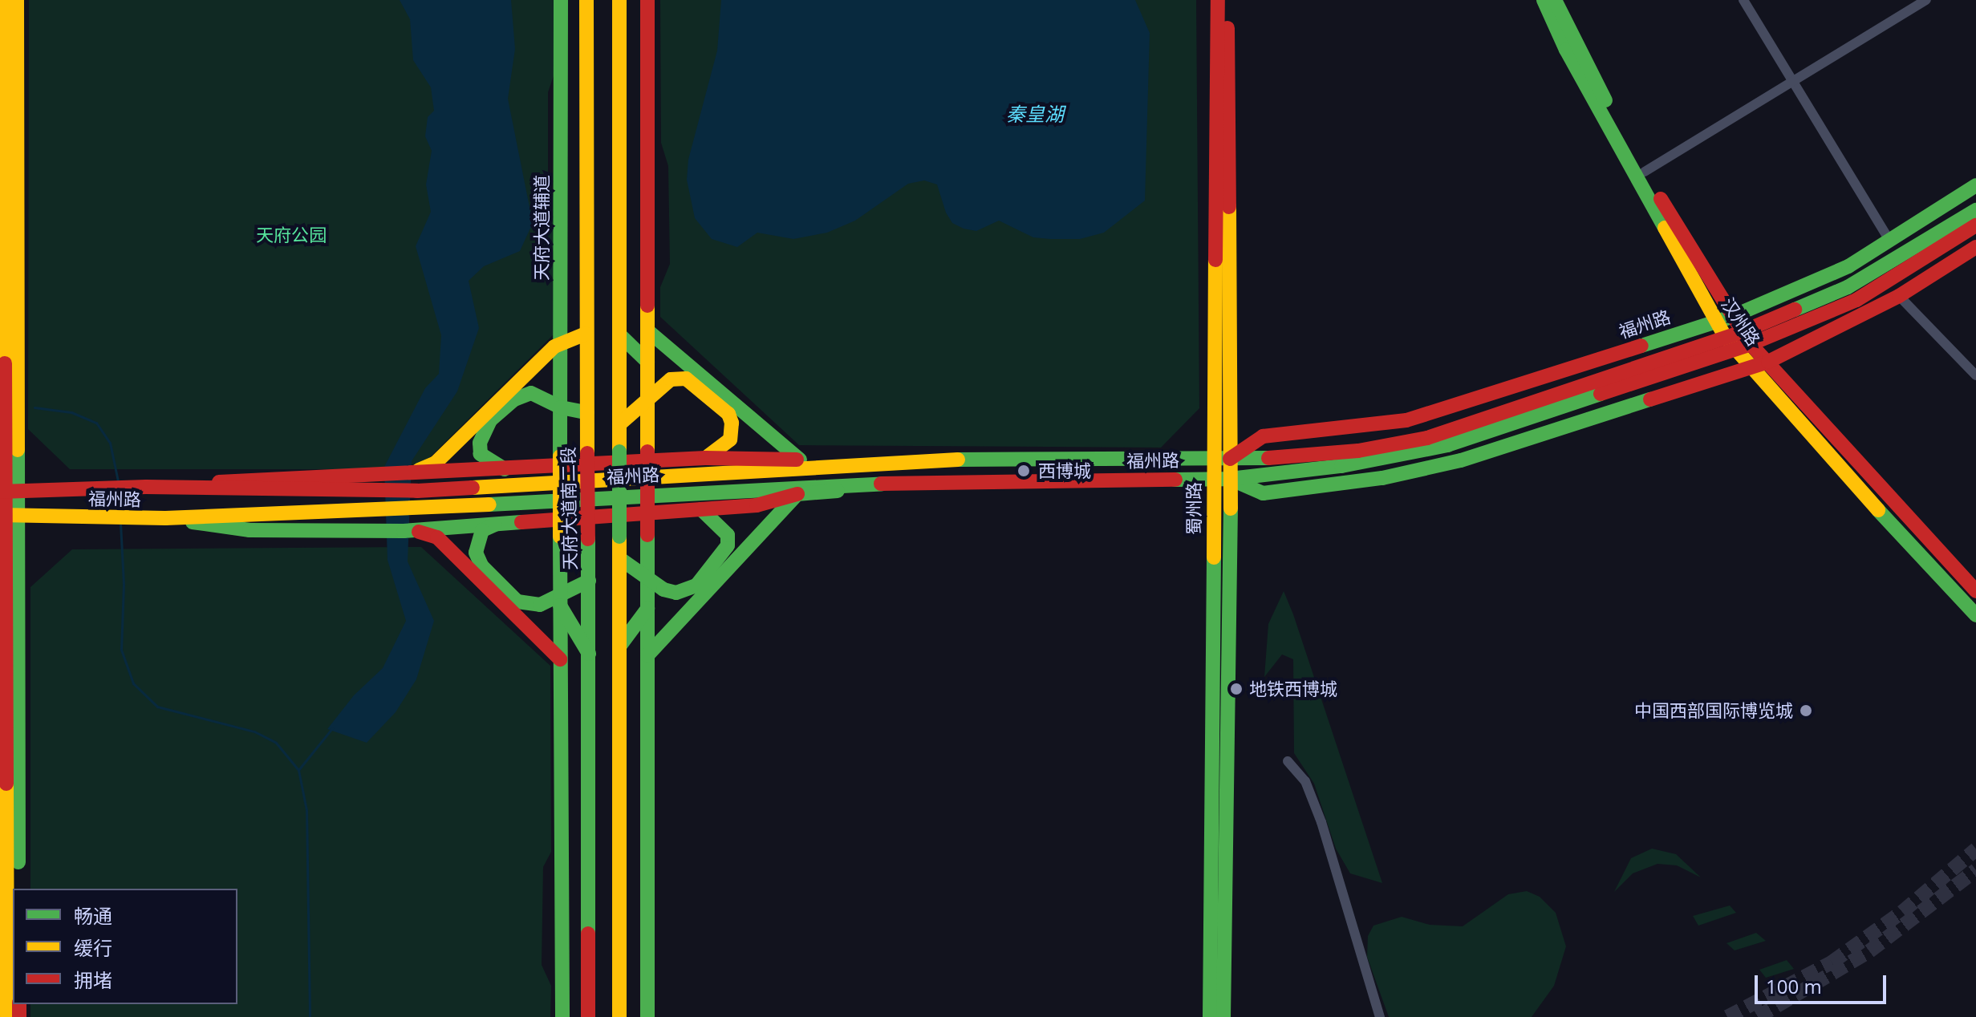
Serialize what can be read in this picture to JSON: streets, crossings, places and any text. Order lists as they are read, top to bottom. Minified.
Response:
{"streets":{"main road":["天府大道辅道","汉州路","福州路","天府大道南二段","蜀州路"]},"crossings":[["汉州路","福州路"],["福州路","蜀州路"]],"water":["秦皇湖"],"parks":["天府公园"],"places":["西博城","地铁西博城","中国西部国际博览城"],"legend":["畅通","缓行","拥堵"],"scale_bar":"100 m"}
